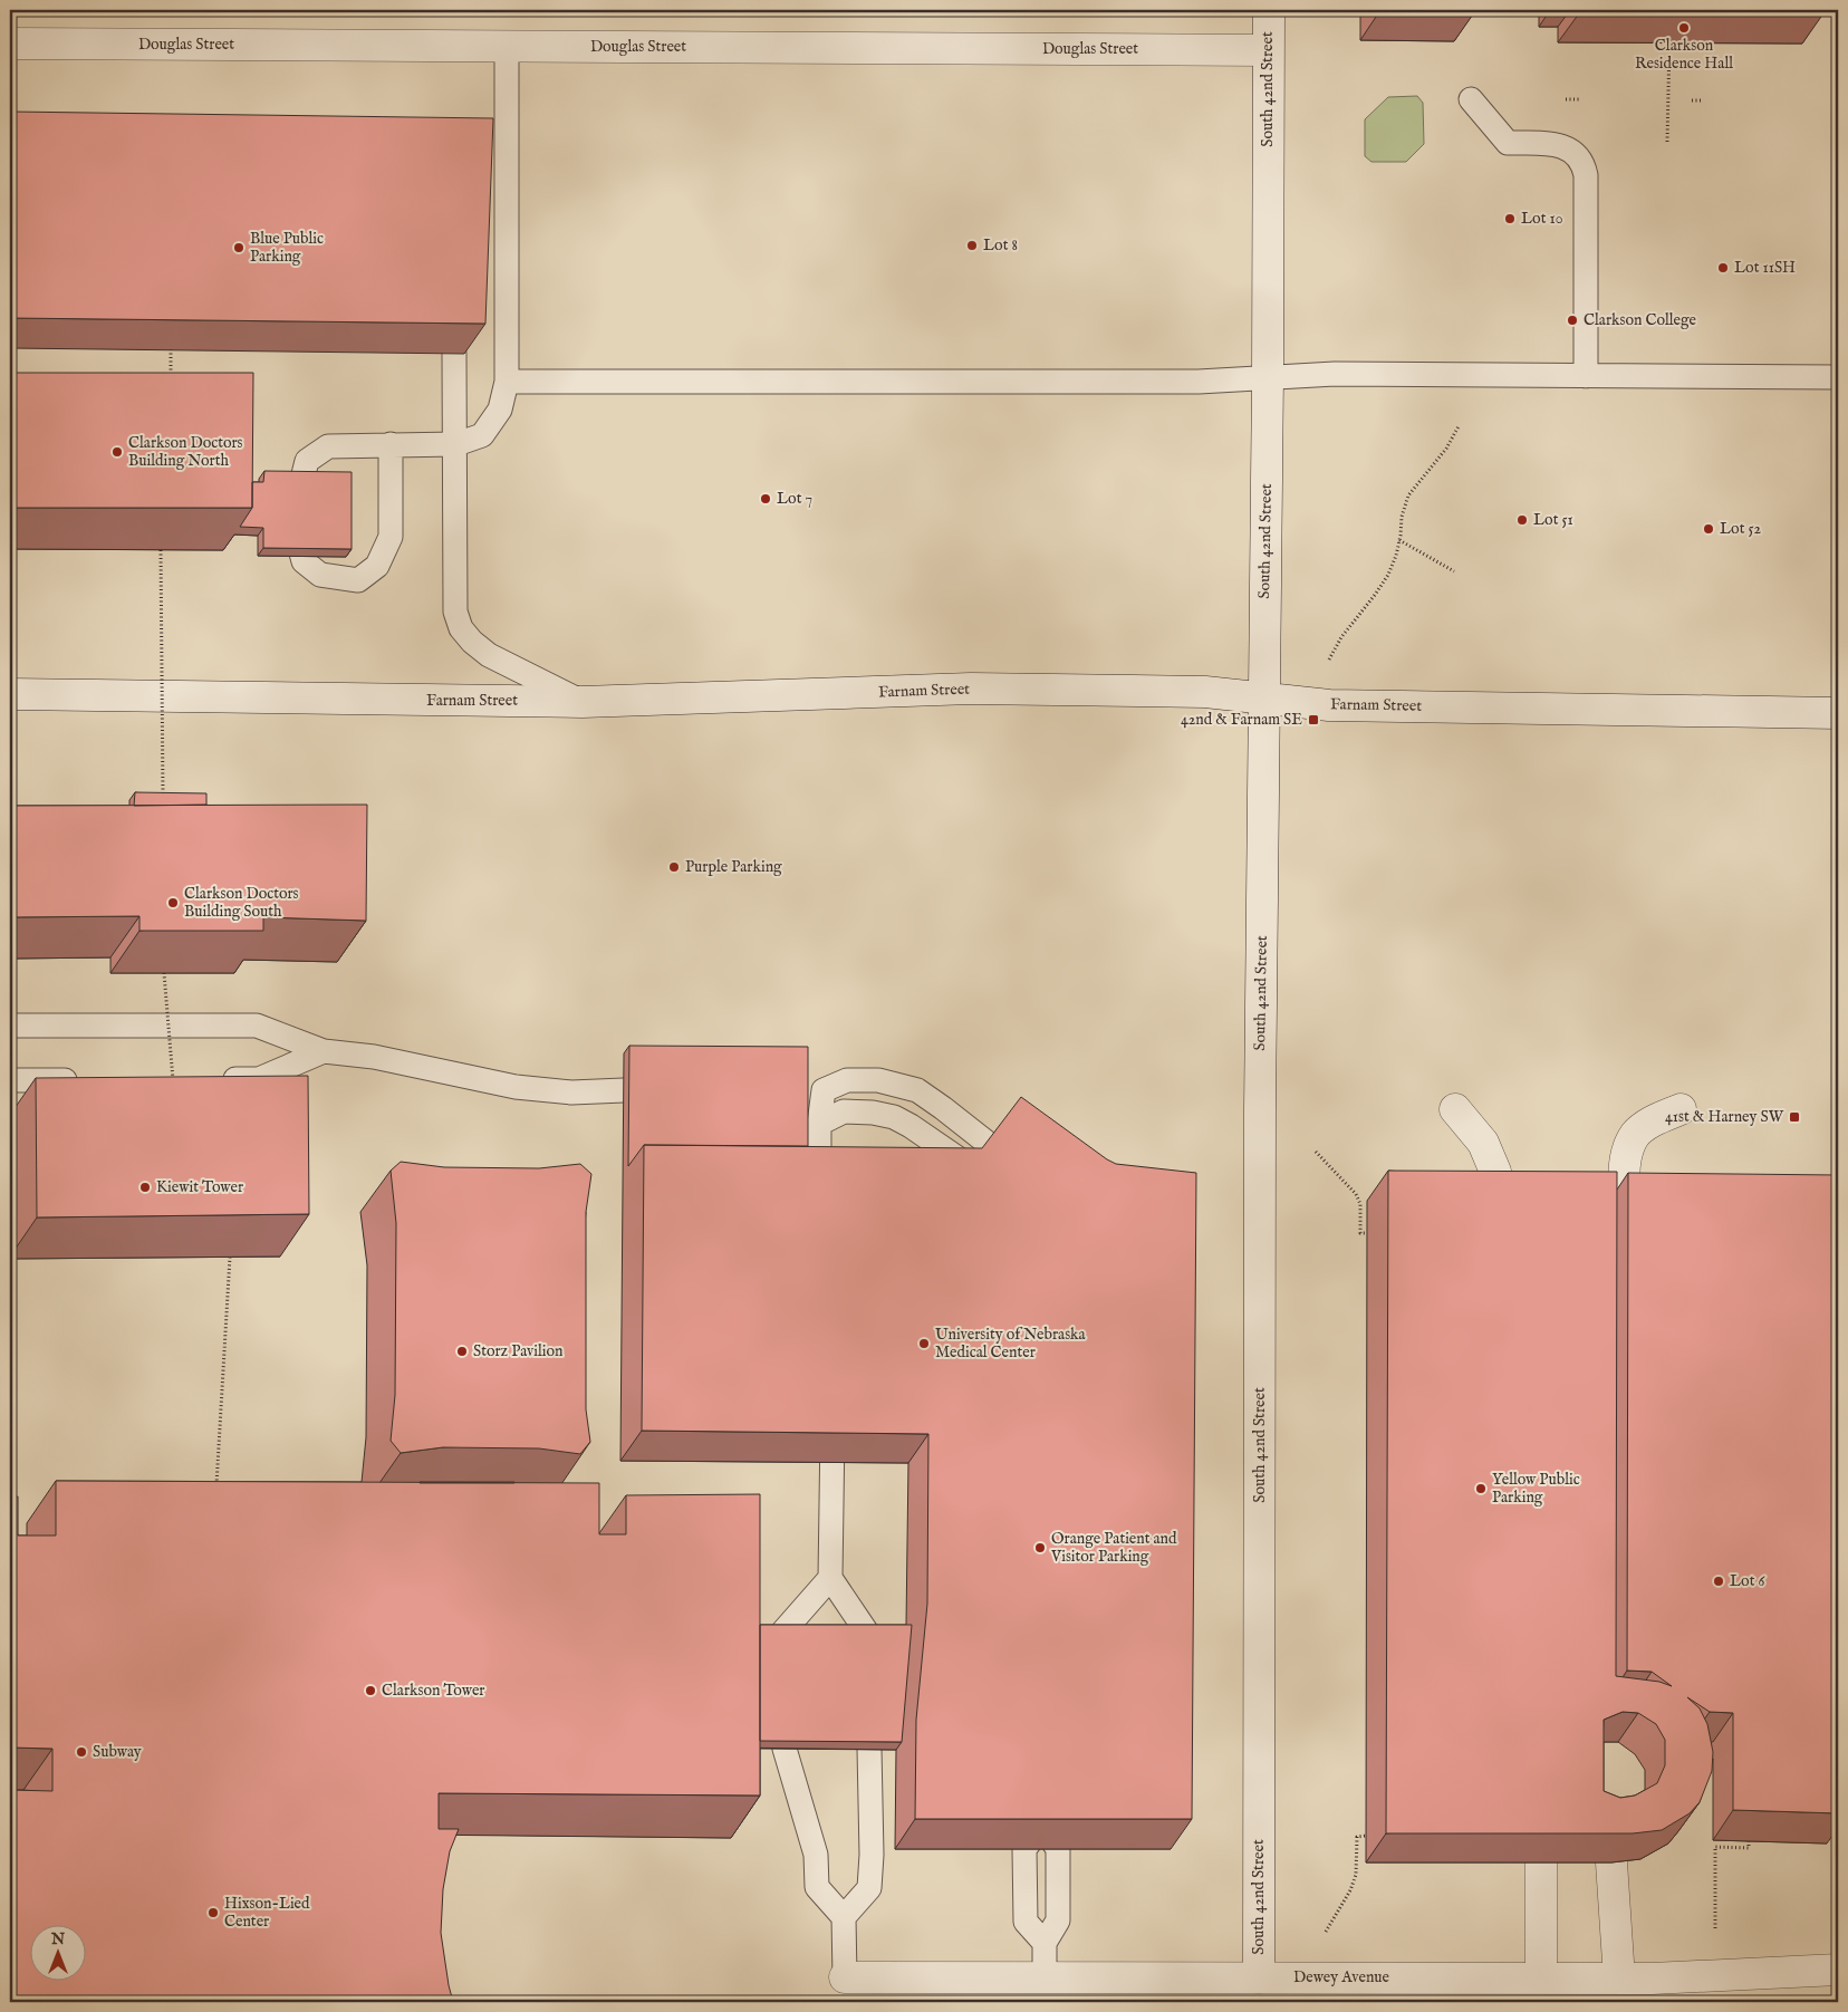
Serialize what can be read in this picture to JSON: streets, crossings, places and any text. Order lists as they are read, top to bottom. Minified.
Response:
{"streets":{"main road":["Douglas Street","South 42nd Street","Farnam Street","Dewey Avenue"]},"crossings":[["Douglas Street","South 42nd Street"],["South 42nd Street","Farnam Street"],["South 42nd Street","Dewey Avenue"]],"places":{"other":["Clarkson Residence Hall","Lot 10","Lot 8","Blue Public Parking","Lot 11SH","Clarkson College","Clarkson Doctors Building North","Lot 7","Lot 51","Lot 52","Purple Parking","Clarkson Doctors Building South","Kiewit Tower","University of Nebraska Medical Center","Storz Pavilion","Yellow Public Parking","Orange Patient and Visitor Parking","Lot 6","Clarkson Tower","Subway","Hixson-Lied Center"],"transit":["42nd & Farnam SE","41st & Harney SW"]},"north":"top"}
